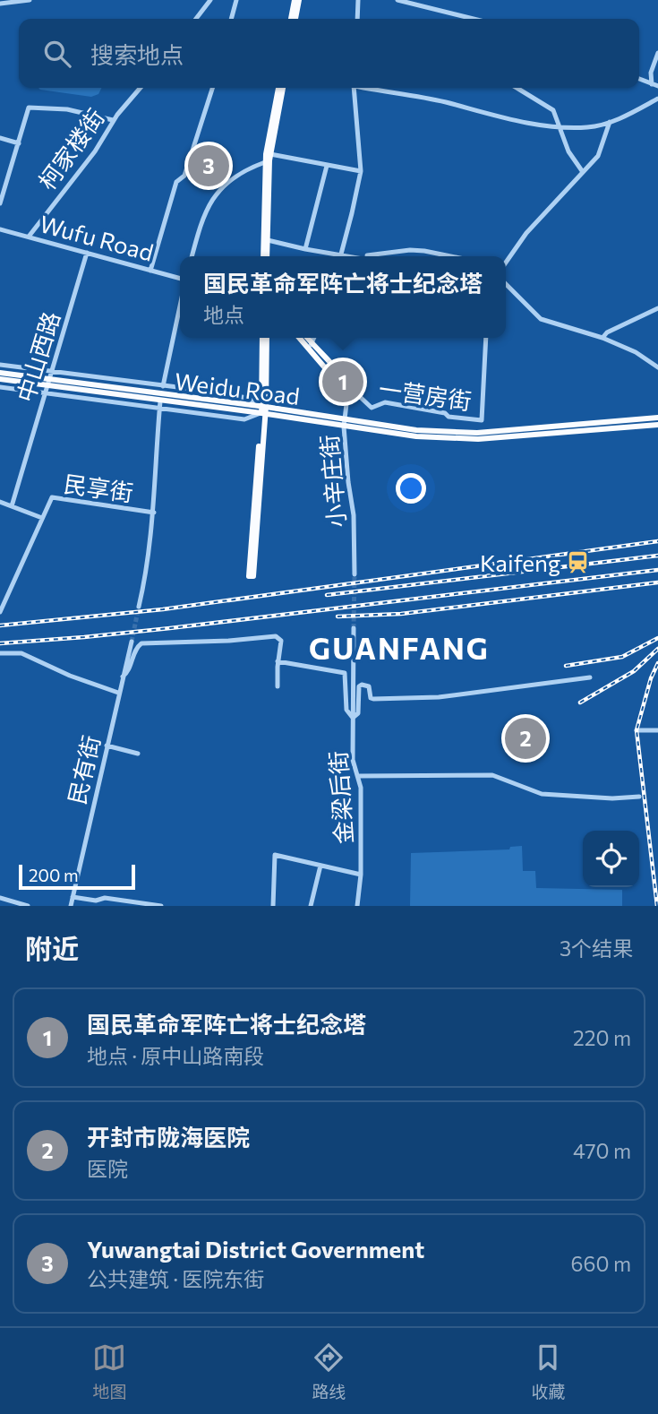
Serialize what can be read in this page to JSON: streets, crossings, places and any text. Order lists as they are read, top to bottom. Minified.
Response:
{"streets":{"main road":["Weidu Road"],"street":["柯家楼街","Wufu Road","中山西路","一营房街","小辛庄街","民享街","民有街","金梁后街"]},"crossings":[["柯家楼街","Wufu Road"],["Wufu Road","中山西路"],["中山西路","Weidu Road"],["Weidu Road","小辛庄街"],["一营房街","小辛庄街"]],"districts":["GUANFANG"],"places":{"station":["Kaifeng"]},"scale_bar":"200 m","page":{"search":"搜索地点","pins":["3","1","2"],"popup":["国民革命军阵亡将士纪念塔","地点"],"scale":"200 m","heading":["附近","3个结果"],"list":[{"mark":"1","name":"国民革命军阵亡将士纪念塔","note":"地点 · 原中山路南段","value":"220 m"},{"mark":"2","name":"开封市陇海医院","note":"医院","value":"470 m"},{"mark":"3","name":"Yuwangtai District Government","note":"公共建筑 · 医院东街","value":"660 m"}],"nav":["地图","路线","收藏"]}}
